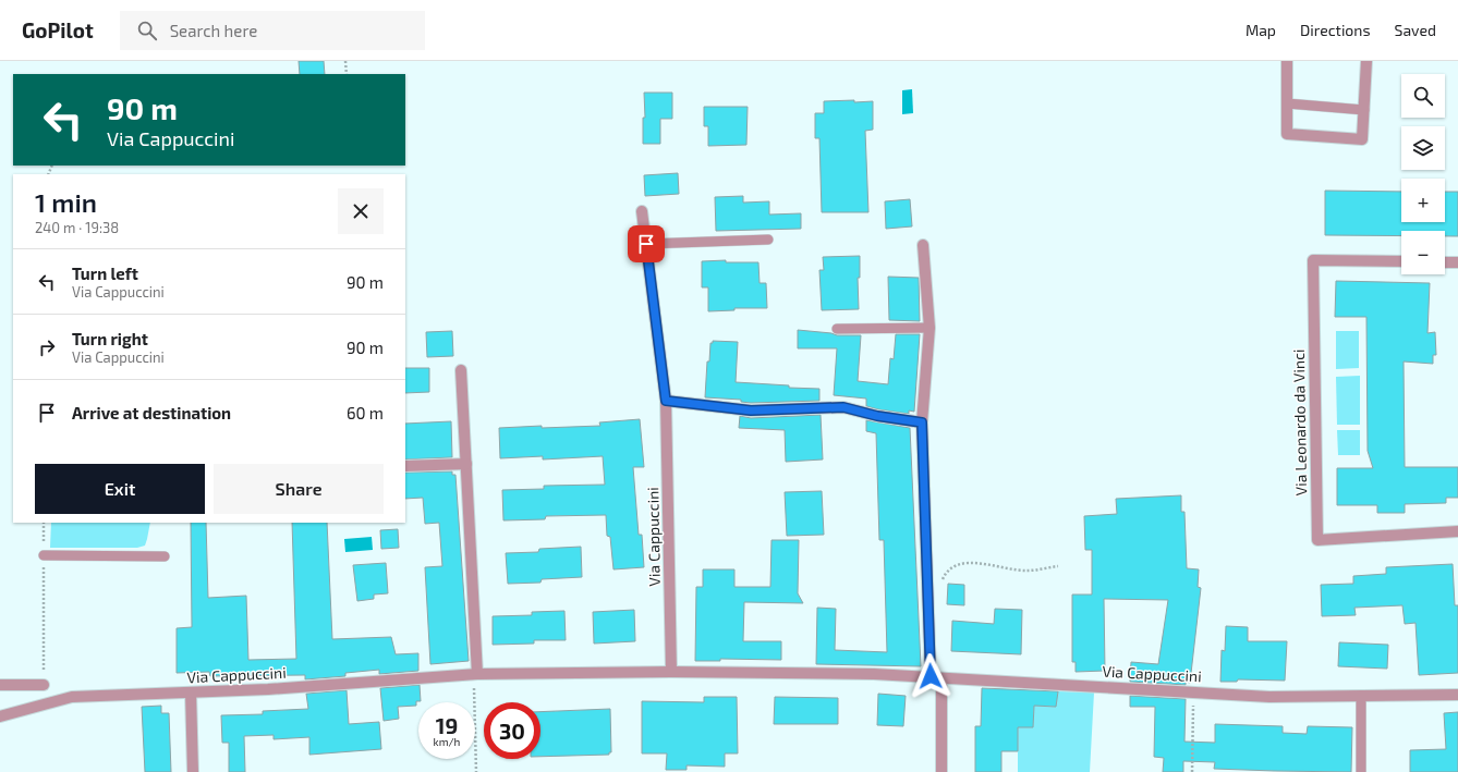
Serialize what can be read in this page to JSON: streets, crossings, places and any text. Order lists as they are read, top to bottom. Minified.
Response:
{"streets":{"street":["Via Leonardo da Vinci","Via Cappuccini"]},"page":{"header":"GoPilot","search":"Search here","nav":["Map","Directions","Saved"],"map_buttons":["+","−"],"turn":["90 m","Via Cappuccini"],"heading":["1 min","240 m · 19:38"],"list":[{"name":"Turn left","note":"Via Cappuccini","value":"90 m"},{"name":"Turn right","note":"Via Cappuccini","value":"90 m"},{"name":"Arrive at destination","value":"60 m"}],"buttons":["Exit","Share"],"speed":"19 km/h","limit":"30"}}
